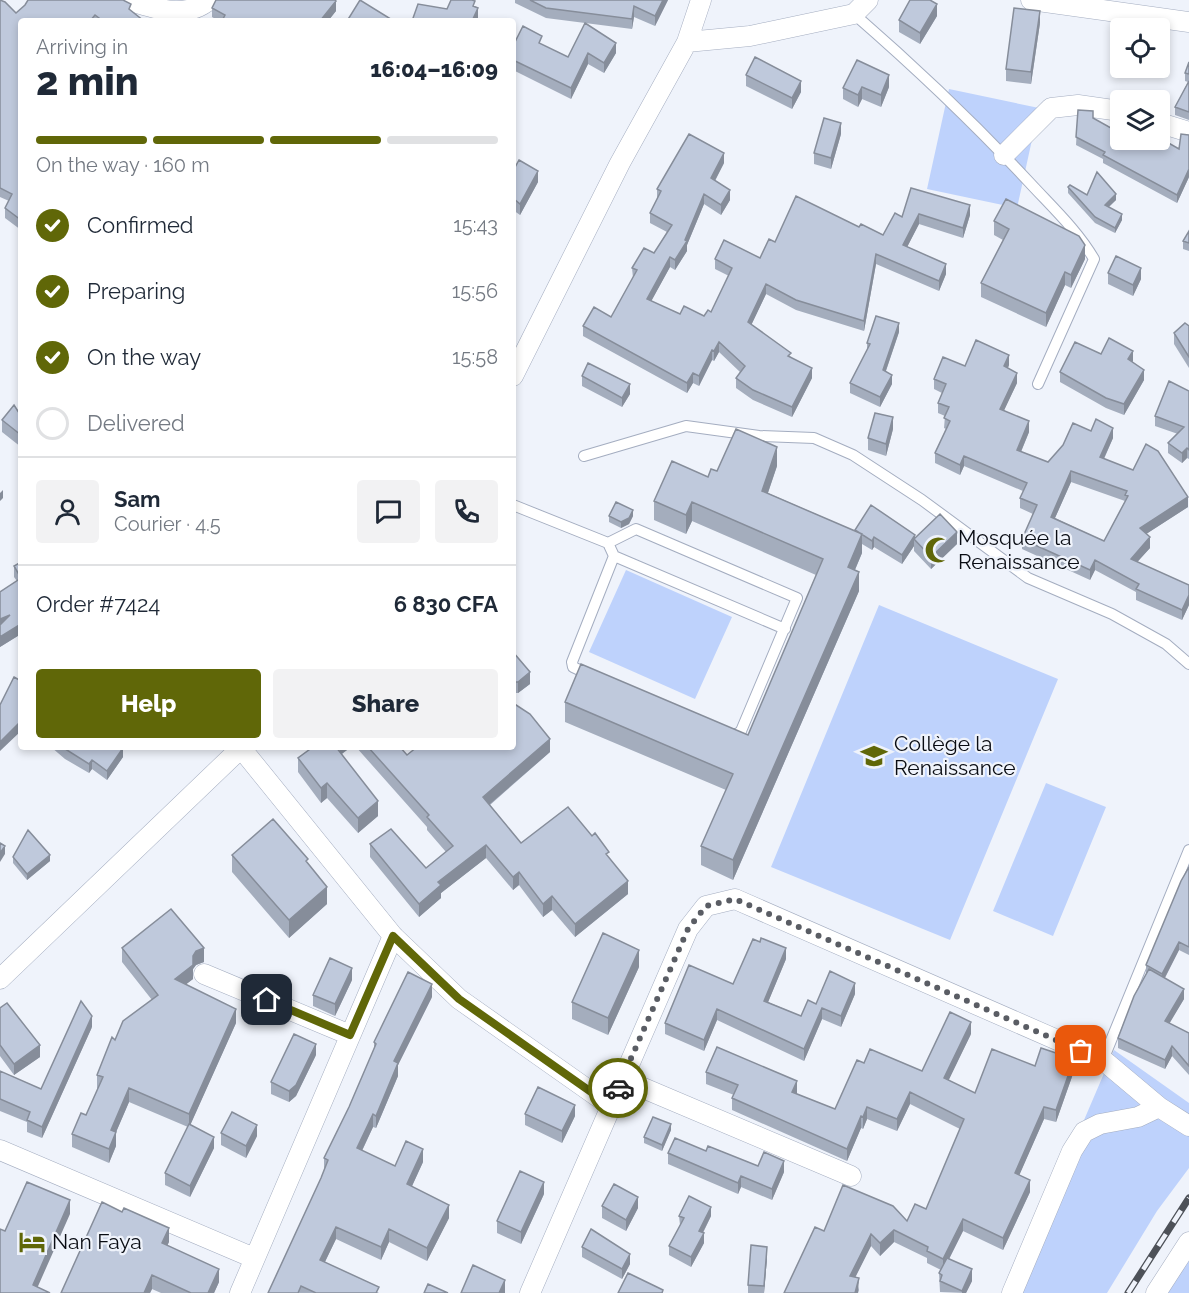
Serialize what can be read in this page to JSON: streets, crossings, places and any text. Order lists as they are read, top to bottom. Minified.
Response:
{"places":{"mosque":["Mosquée la Renaissance"],"school or university":["Collège la Renaissance"],"hotel":["Nan Faya"]},"page":{"heading":["2 min","Arriving in","16:04–16:09"],"panel":["Sam","Courier · 4.5","Order #7424","6 830 CFA"],"bar":"On the way · 160 m","list":[["Confirmed","15:43"],["Preparing","15:56"],["On the way","15:58"],"Delivered"],"buttons":["Help","Share"]}}
